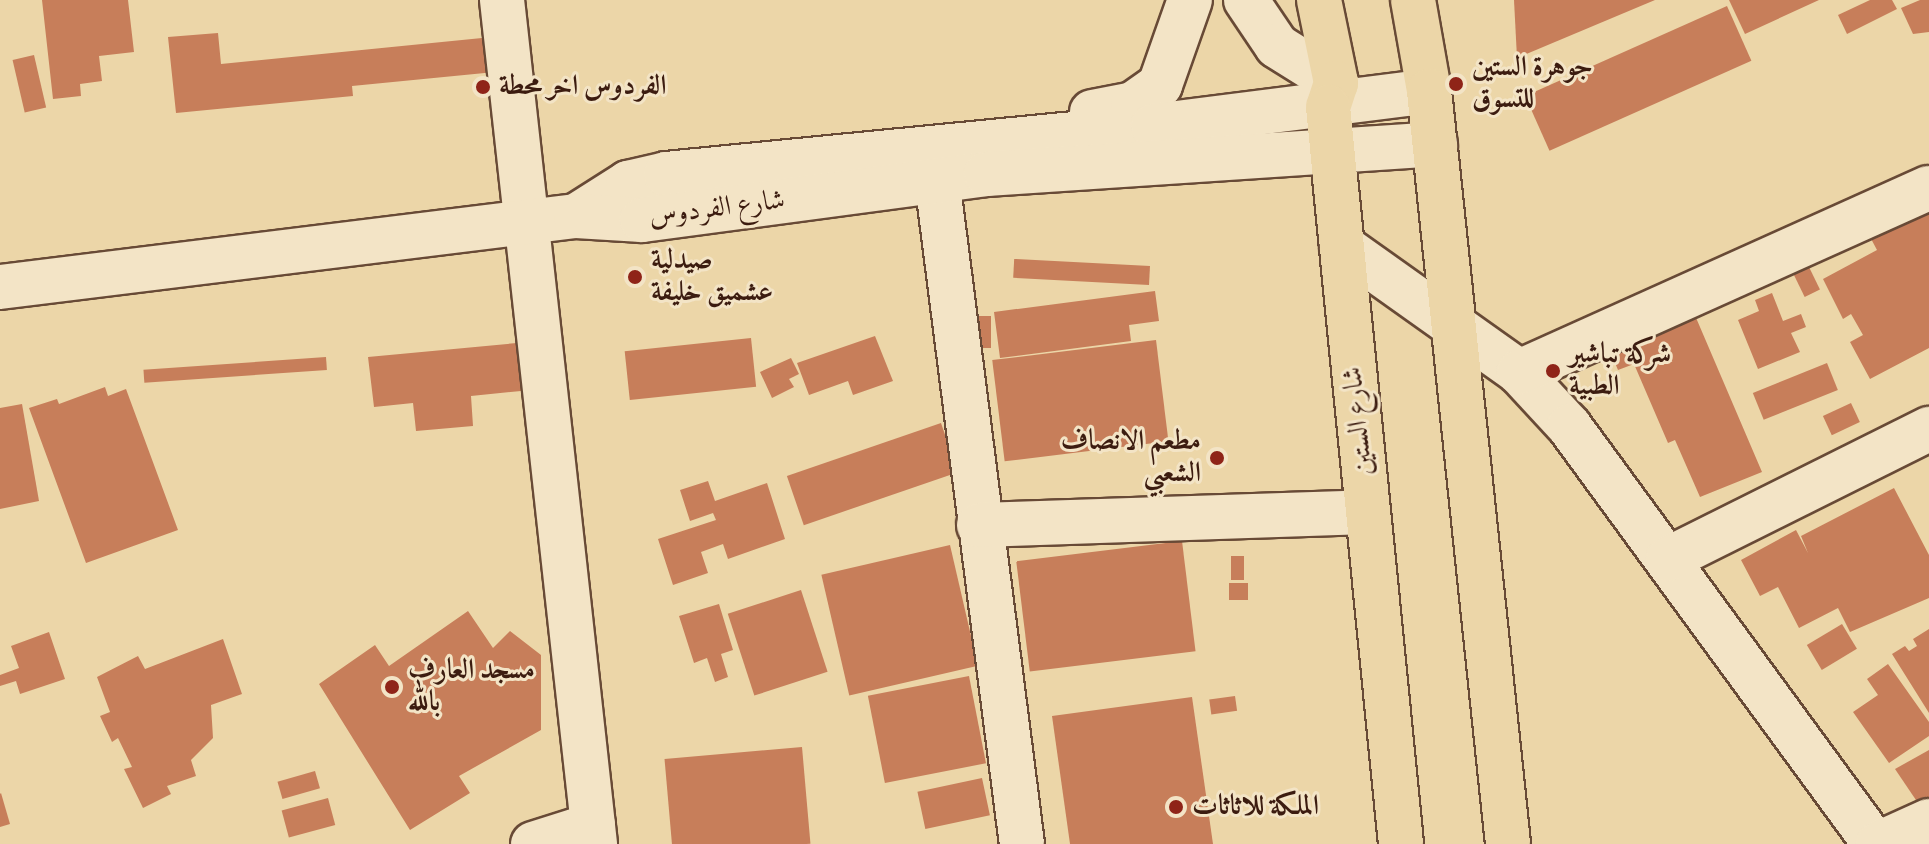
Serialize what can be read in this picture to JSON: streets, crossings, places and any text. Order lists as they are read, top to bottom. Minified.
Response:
{"streets":{"main road":["شارع الستين"],"street":["شارع الفردوس"]},"crossings":[["شارع الفردوس","شارع الستين"]],"places":["جوهرة الستين للتسوق","الفردوس اخر محطة","صيدلية عشميق خليفة","شركة تباشير الطبية","مطعم الانصاف الشعبي","مسجد العارف بالله","الملكة للاثاثات"]}
